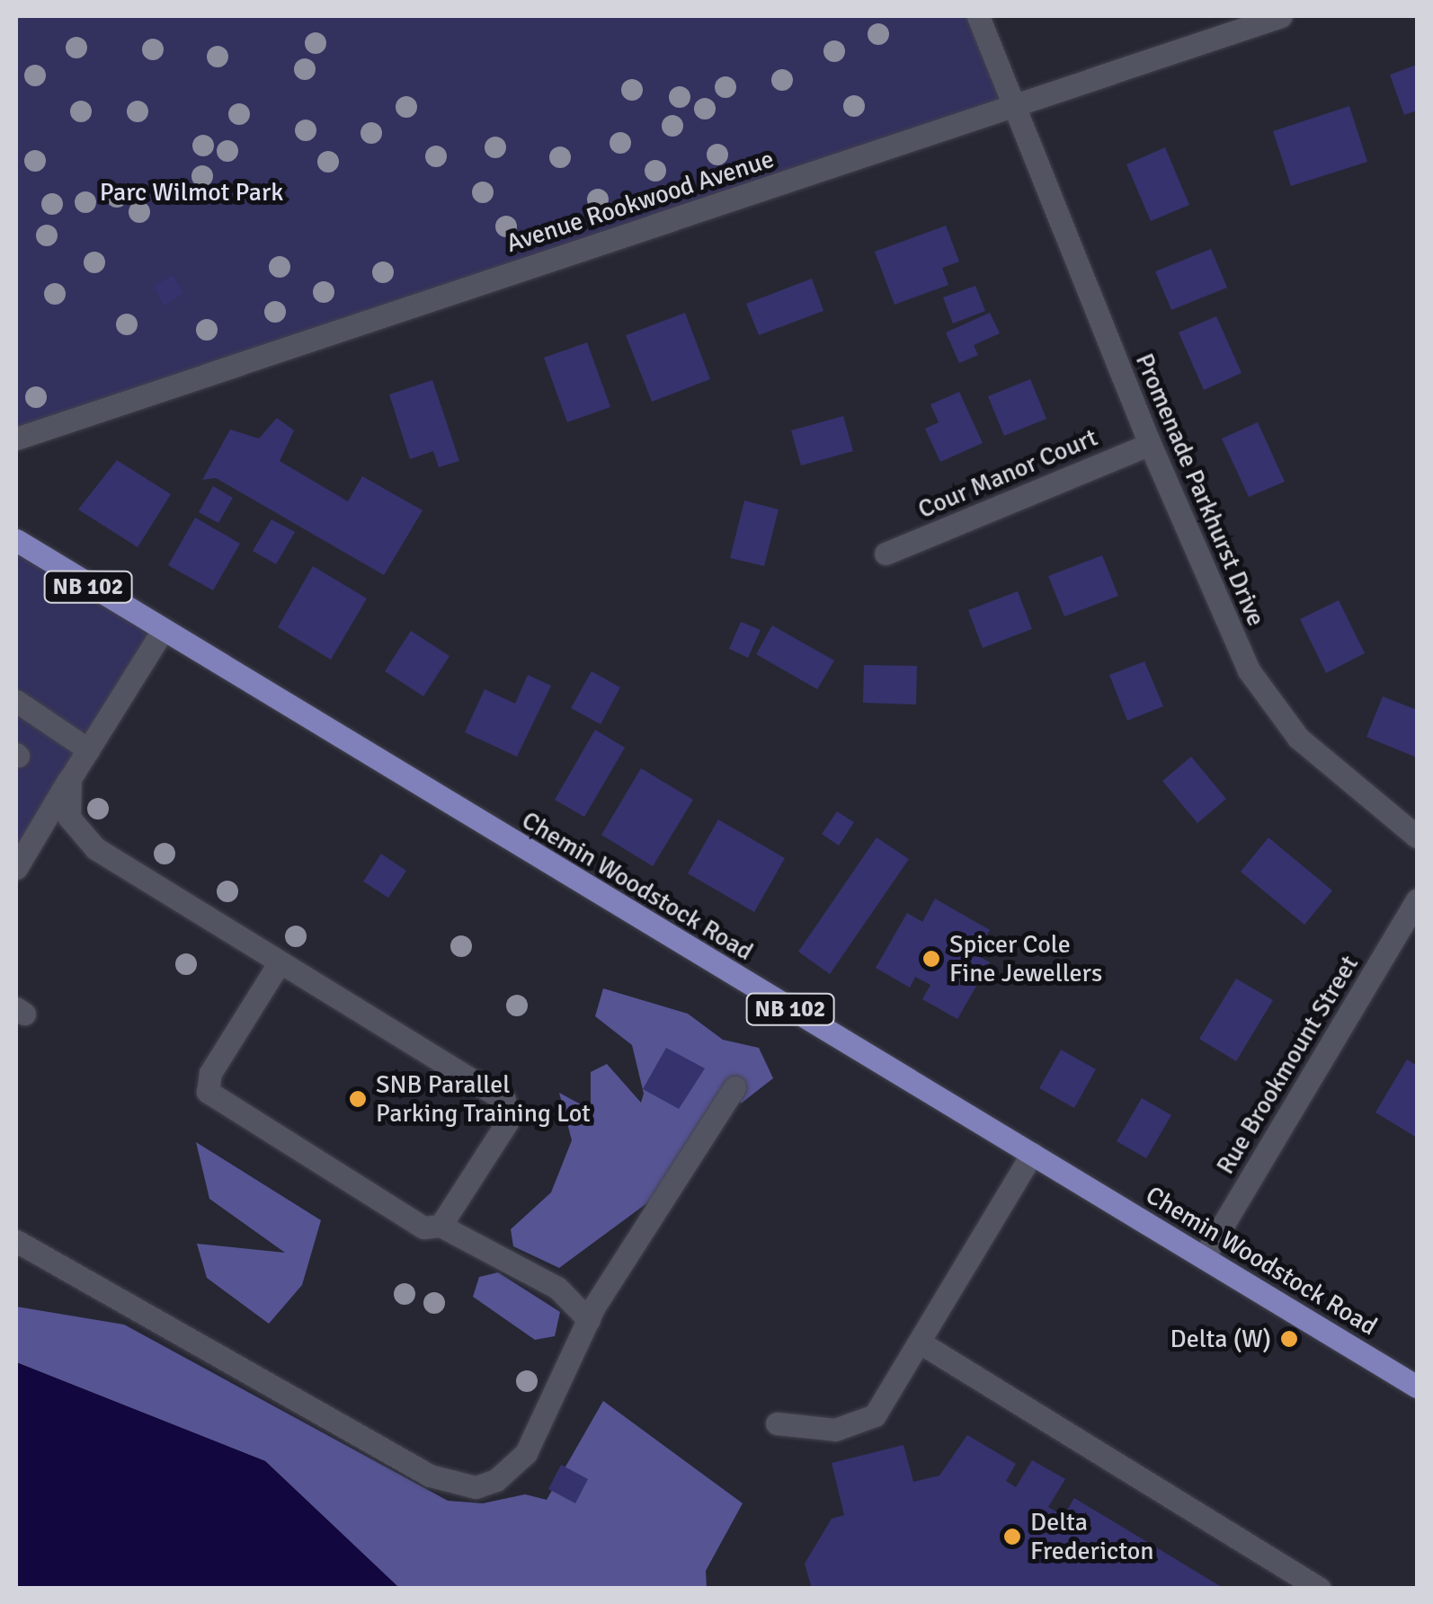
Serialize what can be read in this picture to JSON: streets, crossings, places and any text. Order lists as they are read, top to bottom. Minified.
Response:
{"streets":{"main road":["NB 102","Chemin Woodstock Road"],"street":["Avenue Rookwood Avenue","Cour Manor Court","Promenade Parkhurst Drive","Rue Brookmount Street"]},"crossings":[["Avenue Rookwood Avenue","Promenade Parkhurst Drive"],["Cour Manor Court","Promenade Parkhurst Drive"],["Chemin Woodstock Road","Rue Brookmount Street"]],"parks":["Parc Wilmot Park"],"places":["Spicer Cole Fine Jewellers","SNB Parallel Parking Training Lot","Delta (W)","Delta Fredericton"]}
